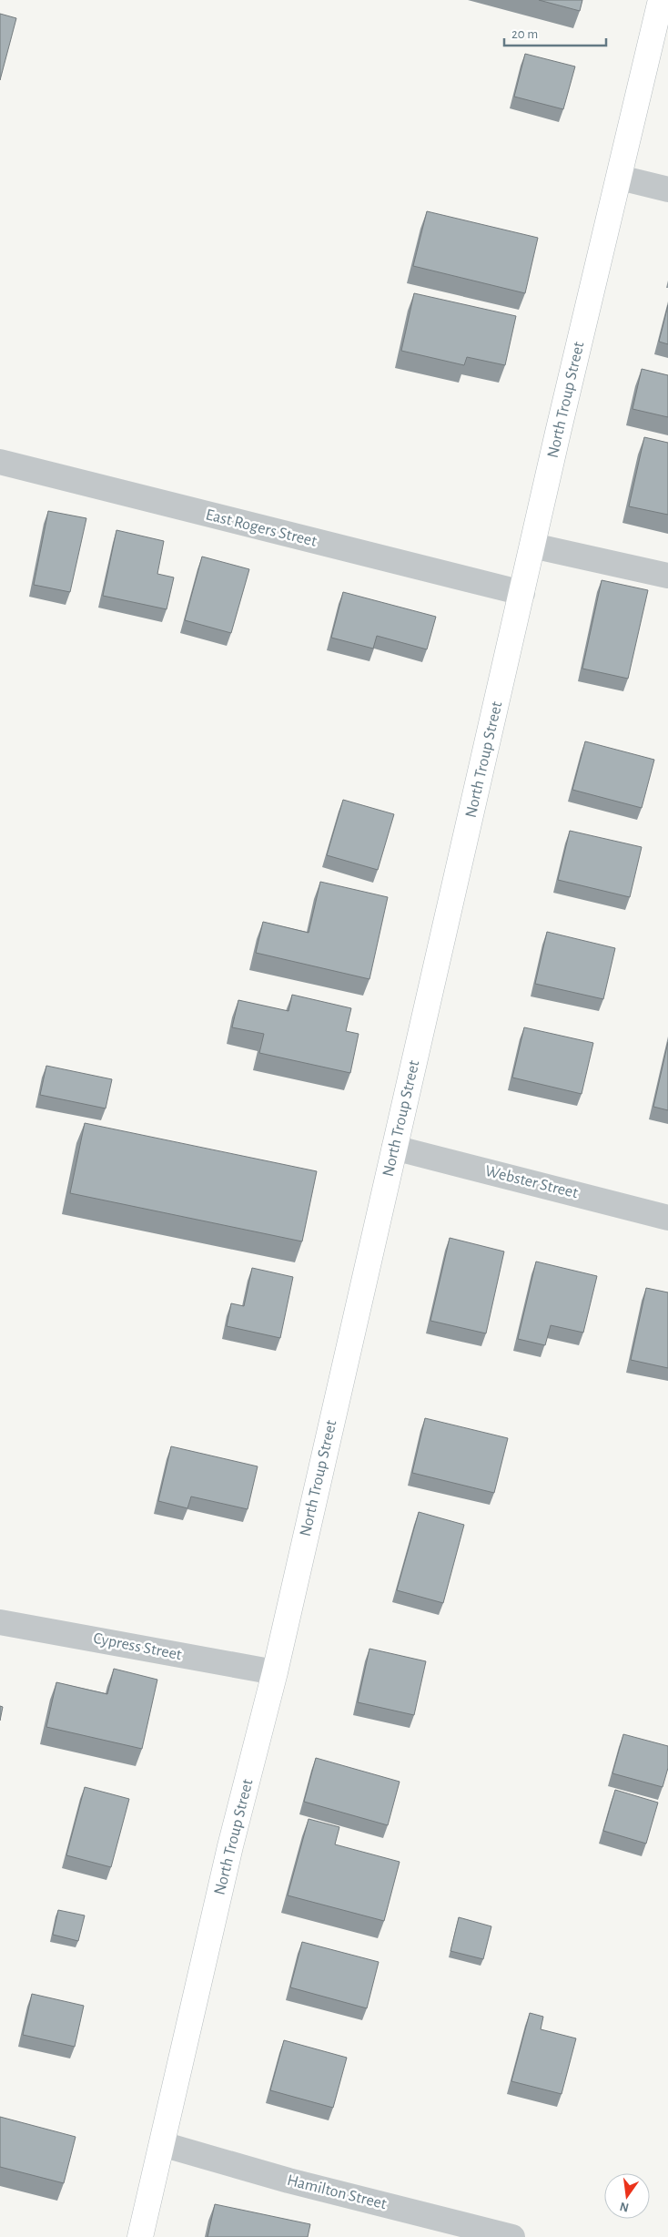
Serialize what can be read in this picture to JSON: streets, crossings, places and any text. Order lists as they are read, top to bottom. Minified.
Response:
{"streets":{"street":["North Troup Street","East Rogers Street","Webster Street","Cypress Street","Hamilton Street"]},"crossings":[["North Troup Street","East Rogers Street"],["North Troup Street","Webster Street"],["North Troup Street","Cypress Street"],["North Troup Street","Hamilton Street"]],"scale_bar":"20 m","north":"bottom"}
